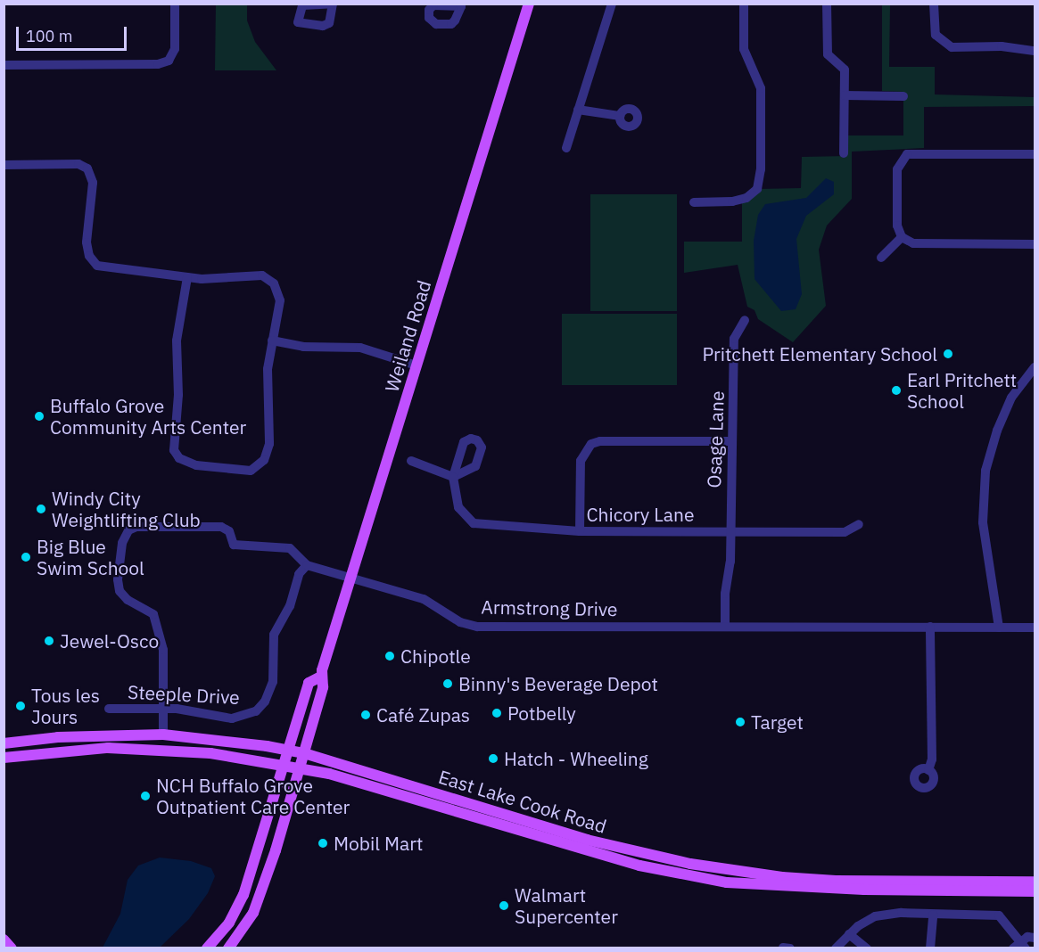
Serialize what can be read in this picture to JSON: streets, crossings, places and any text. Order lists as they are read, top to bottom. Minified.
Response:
{"streets":{"main road":["Weiland Road","East Lake Cook Road"],"street":["Osage Lane","Chicory Lane","Armstrong Drive","Steeple Drive"]},"crossings":[["Weiland Road","Armstrong Drive"],["Weiland Road","East Lake Cook Road"],["Osage Lane","Chicory Lane"],["Osage Lane","Armstrong Drive"],["Armstrong Drive","Steeple Drive"],["Armstrong Drive","East Lake Cook Road"]],"places":["Pritchett Elementary School","Earl Pritchett School","Buffalo Grove Community Arts Center","Windy City Weightlifting Club","Big Blue Swim School","Jewel-Osco","Chipotle","Binny's Beverage Depot","Tous les Jours","Potbelly","Café Zupas","Target","Hatch - Wheeling","NCH Buffalo Grove Outpatient Care Center","Mobil Mart","Walmart Supercenter"],"scale_bar":"100 m"}
